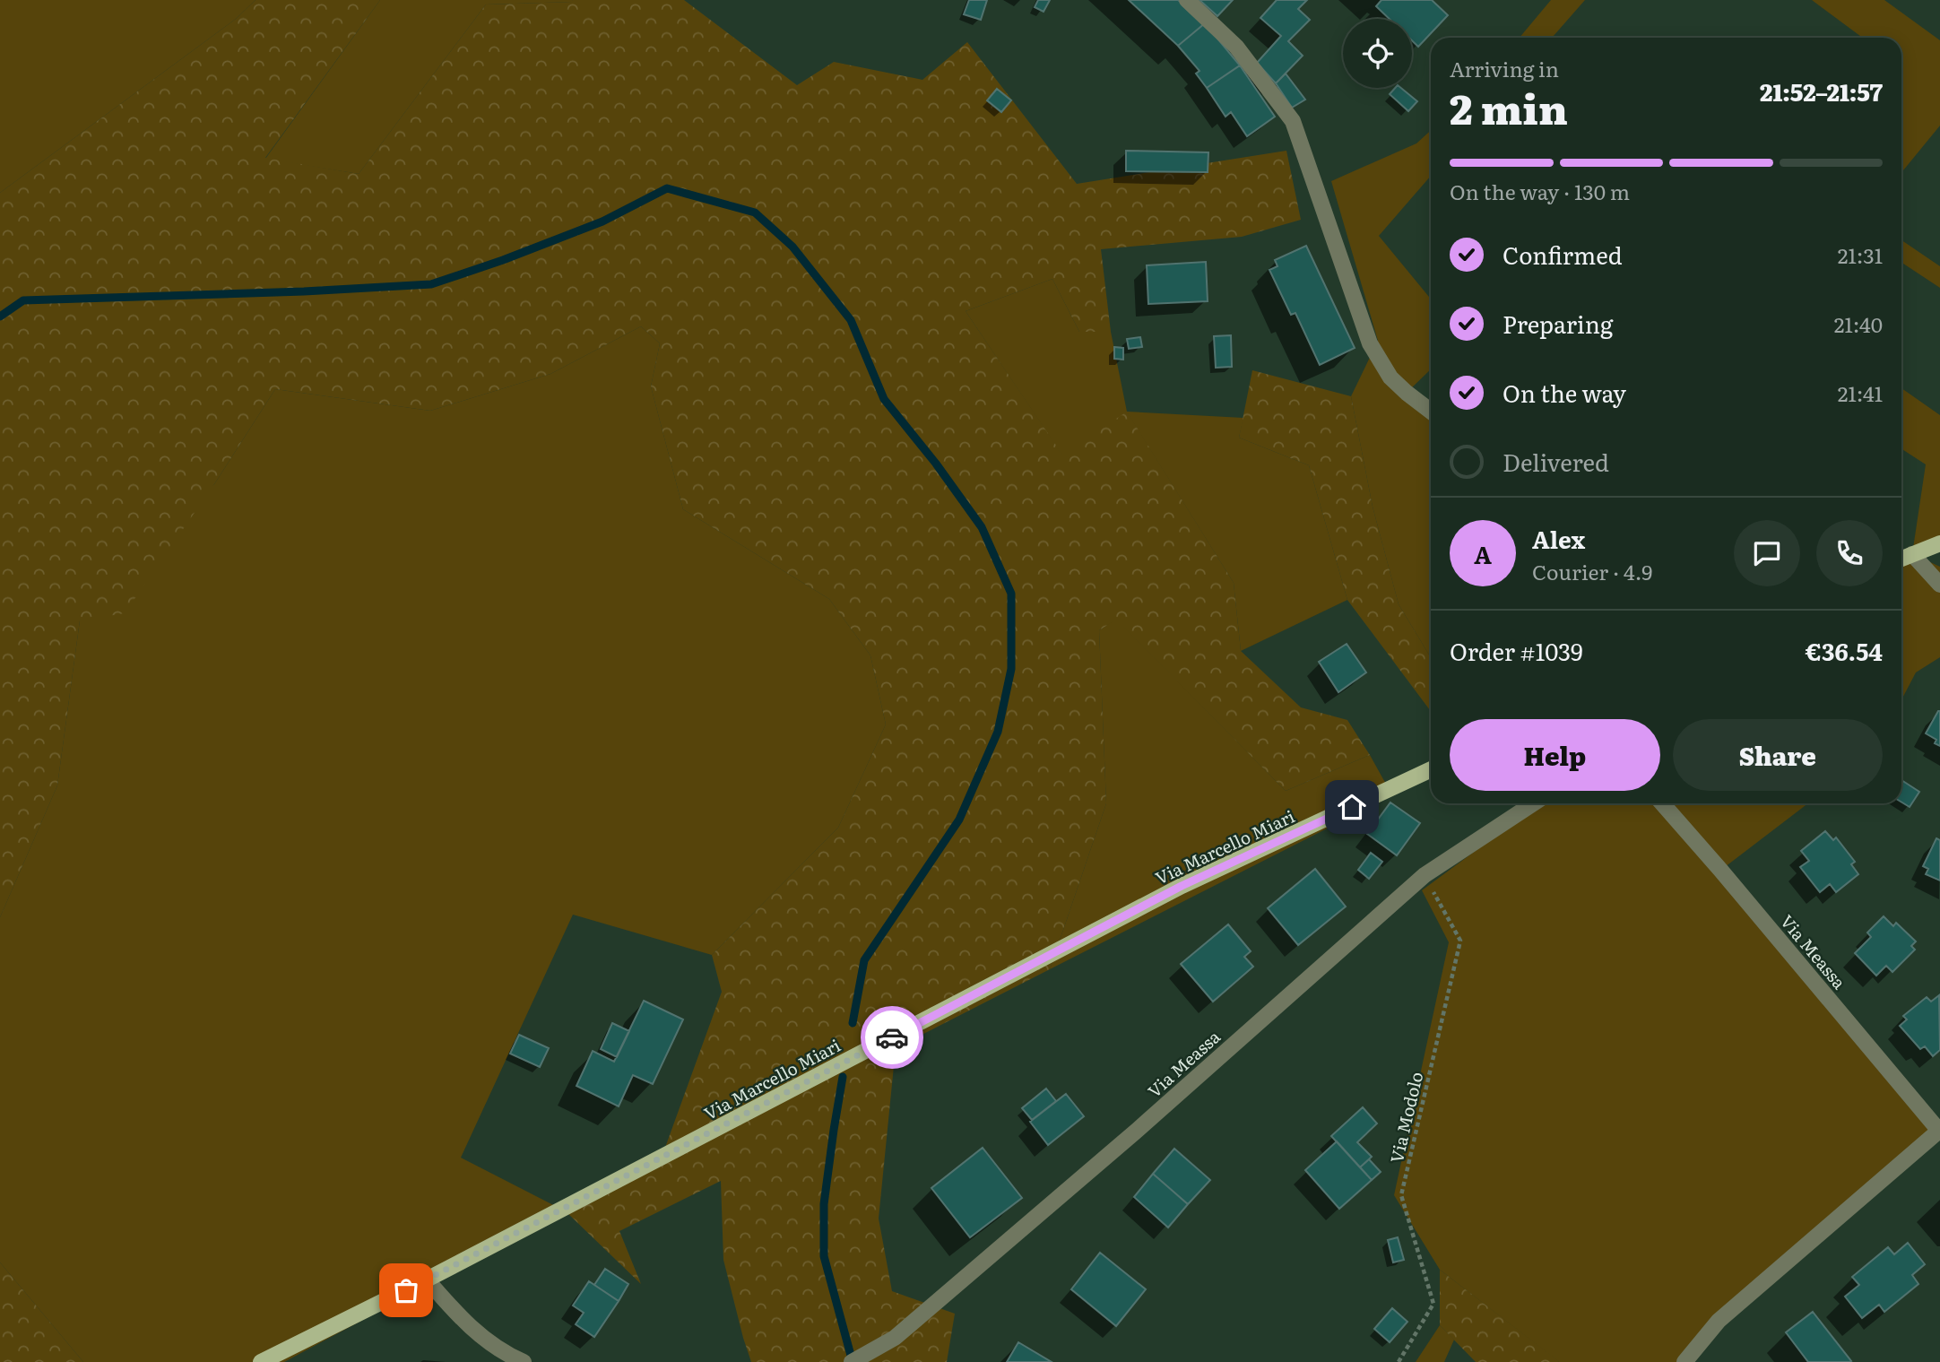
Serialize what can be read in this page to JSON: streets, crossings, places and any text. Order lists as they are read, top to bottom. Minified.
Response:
{"streets":{"main road":["Via Marcello Miari"],"street":["Via Meassa"],"path":["Via Modolo"]},"crossings":[["Via Meassa","Via Modolo"]],"page":{"heading":["2 min","Arriving in","21:52–21:57"],"panel":["Alex","Courier · 4.9","Order #1039","€36.54"],"bar":"On the way · 130 m","list":[["Confirmed","21:31"],["Preparing","21:40"],["On the way","21:41"],"Delivered"],"round":"A","buttons":["Help","Share"]}}
